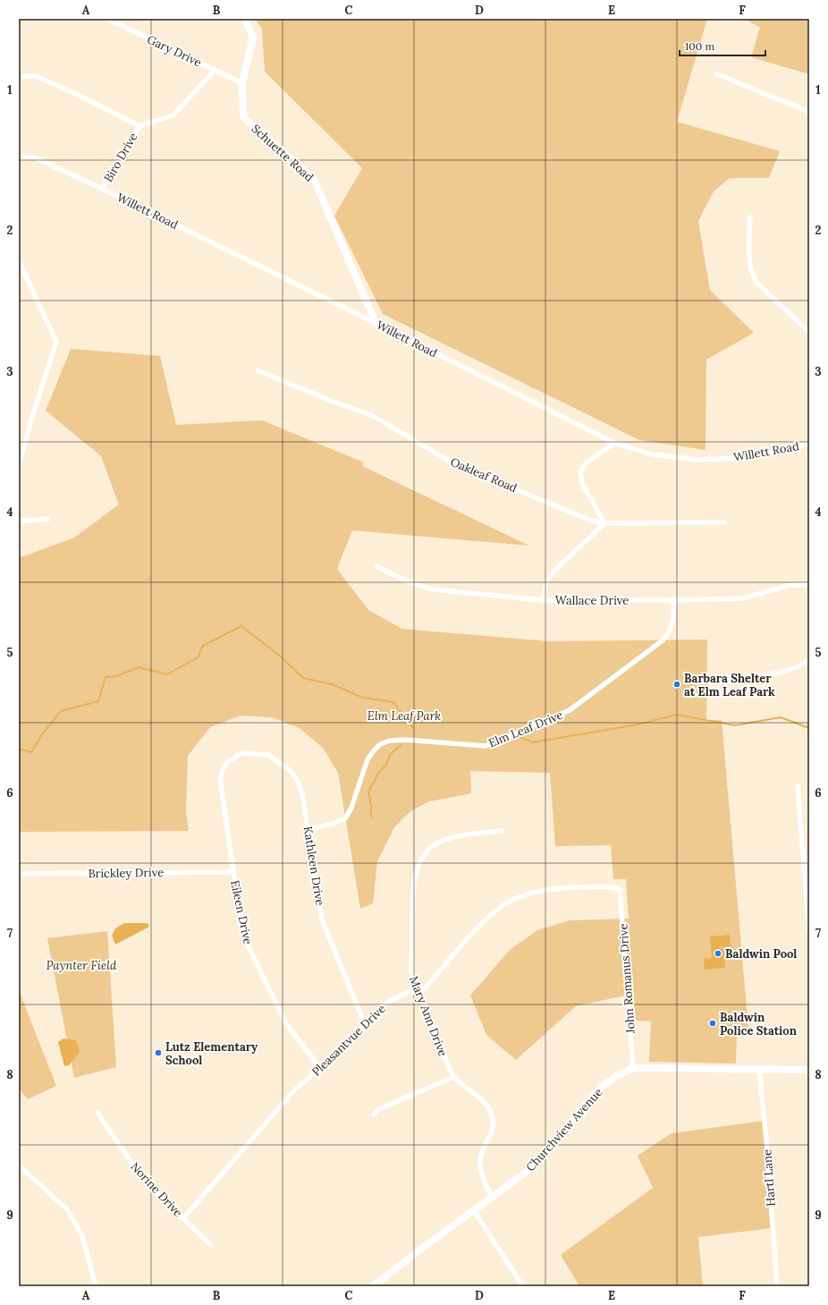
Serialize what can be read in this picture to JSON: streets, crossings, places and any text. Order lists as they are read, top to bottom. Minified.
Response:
{"streets":{"street":["Gary Drive","Schuette Road","Biro Drive","Willett Road","Oakleaf Road","Wallace Drive","Elm Leaf Drive","Kathleen Drive","Brickley Drive","Eileen Drive","John Romanus Drive","Mary Ann Drive","Pleasantvue Drive","Churchview Avenue","Hartl Lane","Norine Drive"]},"crossings":[["Gary Drive","Schuette Road"],["Schuette Road","Willett Road"],["Biro Drive","Willett Road"],["Wallace Drive","Elm Leaf Drive"],["Elm Leaf Drive","Kathleen Drive"],["Kathleen Drive","Eileen Drive"],["Kathleen Drive","Pleasantvue Drive"],["Brickley Drive","Eileen Drive"],["Eileen Drive","Pleasantvue Drive"],["John Romanus Drive","Mary Ann Drive"],["John Romanus Drive","Pleasantvue Drive"],["John Romanus Drive","Churchview Avenue"],["Mary Ann Drive","Pleasantvue Drive"],["Mary Ann Drive","Churchview Avenue"],["Pleasantvue Drive","Norine Drive"],["Churchview Avenue","Hartl Lane"]],"parks":["Elm Leaf Park","Paynter Field"],"places":["Barbara Shelter at Elm Leaf Park","Baldwin Pool","Baldwin Police Station","Lutz Elementary School"],"scale_bar":"100 m","grid":{"columns":["A","B","C","D","E","F"],"rows":["1","2","3","4","5","6","7","8","9"]}}
